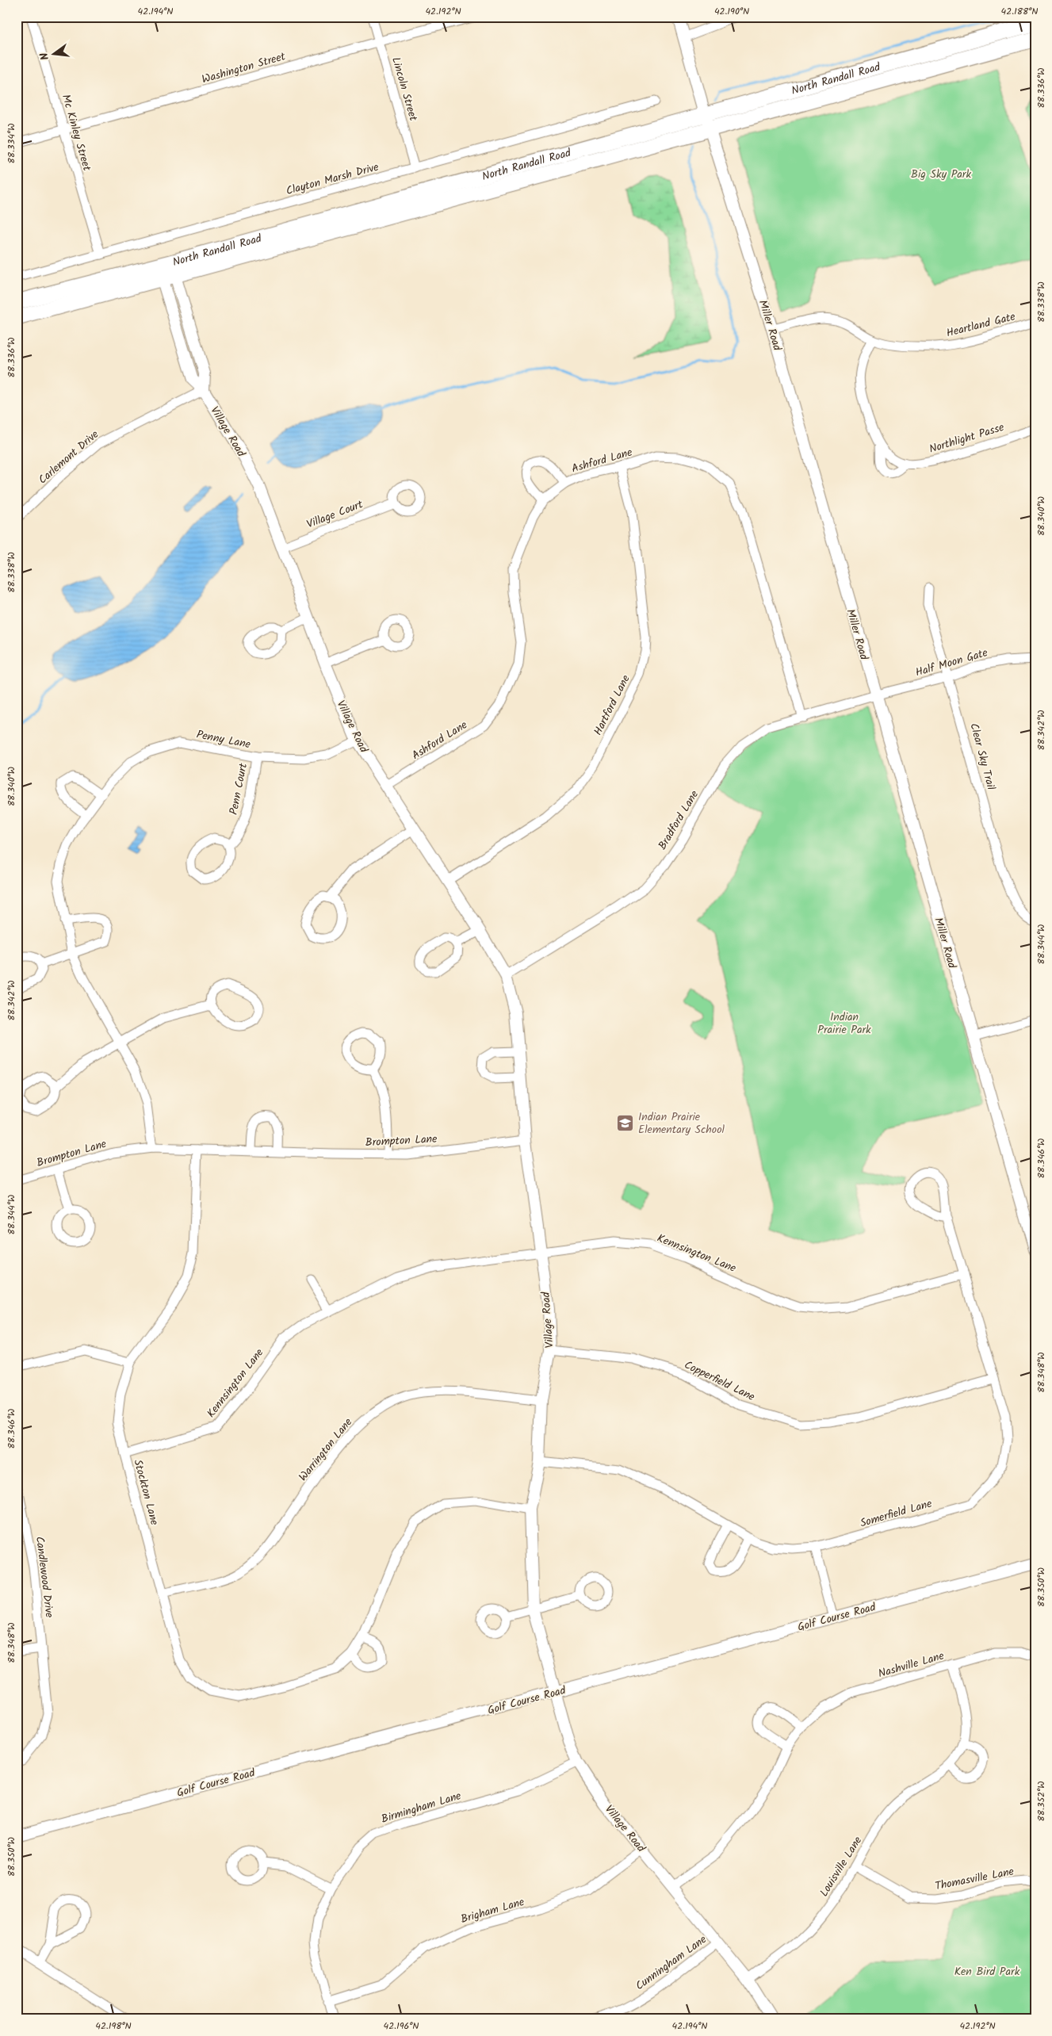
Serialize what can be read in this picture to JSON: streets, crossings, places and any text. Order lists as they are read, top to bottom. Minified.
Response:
{"streets":{"main road":["North Randall Road"],"street":["Washington Street","Lincoln Street","Mc Kinley Street","Clayton Marsh Drive","Heartland Gate","Miller Road","Village Road","Northlight Passe","Carlemont Drive","Ashford Lane","Village Court","Half Moon Gate","Hartford Lane","Penny Lane","Clear Sky Trail","Penn Court","Bradford Lane","Brompton Lane","Kennsington Lane","Copperfield Lane","Warrington Lane","Stockton Lane","Somerfield Lane","Candlewood Drive","Golf Course Road","Nashville Lane","Birmingham Lane","Louisville Lane","Thomasville Lane","Brigham Lane","Cunningham Lane"]},"crossings":[["Washington Street","Lincoln Street"],["Washington Street","Mc Kinley Street"],["North Randall Road","Miller Road"],["North Randall Road","Village Road"],["Lincoln Street","Clayton Marsh Drive"],["Mc Kinley Street","Clayton Marsh Drive"],["Heartland Gate","Miller Road"],["Miller Road","Half Moon Gate"],["Miller Road","Bradford Lane"],["Village Road","Carlemont Drive"],["Village Road","Ashford Lane"],["Village Road","Village Court"],["Village Road","Hartford Lane"],["Village Road","Penny Lane"],["Village Road","Bradford Lane"],["Village Road","Brompton Lane"],["Village Road","Kennsington Lane"],["Village Road","Copperfield Lane"],["Village Road","Warrington Lane"],["Village Road","Stockton Lane"],["Village Road","Somerfield Lane"],["Village Road","Golf Course Road"],["Village Road","Nashville Lane"],["Village Road","Birmingham Lane"],["Village Road","Louisville Lane"],["Village Road","Brigham Lane"],["Village Road","Cunningham Lane"],["Ashford Lane","Hartford Lane"],["Ashford Lane","Bradford Lane"],["Half Moon Gate","Clear Sky Trail"],["Half Moon Gate","Bradford Lane"],["Penny Lane","Penn Court"],["Penny Lane","Brompton Lane"],["Brompton Lane","Stockton Lane"],["Kennsington Lane","Stockton Lane"],["Kennsington Lane","Somerfield Lane"],["Copperfield Lane","Somerfield Lane"],["Warrington Lane","Stockton Lane"],["Nashville Lane","Louisville Lane"],["Birmingham Lane","Brigham Lane"],["Louisville Lane","Thomasville Lane"]],"parks":["Big Sky Park","Indian Prairie Park","Ken Bird Park"],"places":{"school or university":["Indian Prairie Elementary School"]},"north":"left","coordinates":["42.194°N","42.192°N","42.190°N","42.188°N","88.336°W","88.334°W","88.338°W","88.340°W","88.342°W","88.344°W","88.346°W","88.348°W","88.350°W","88.352°W","42.198°N","42.196°N"]}
